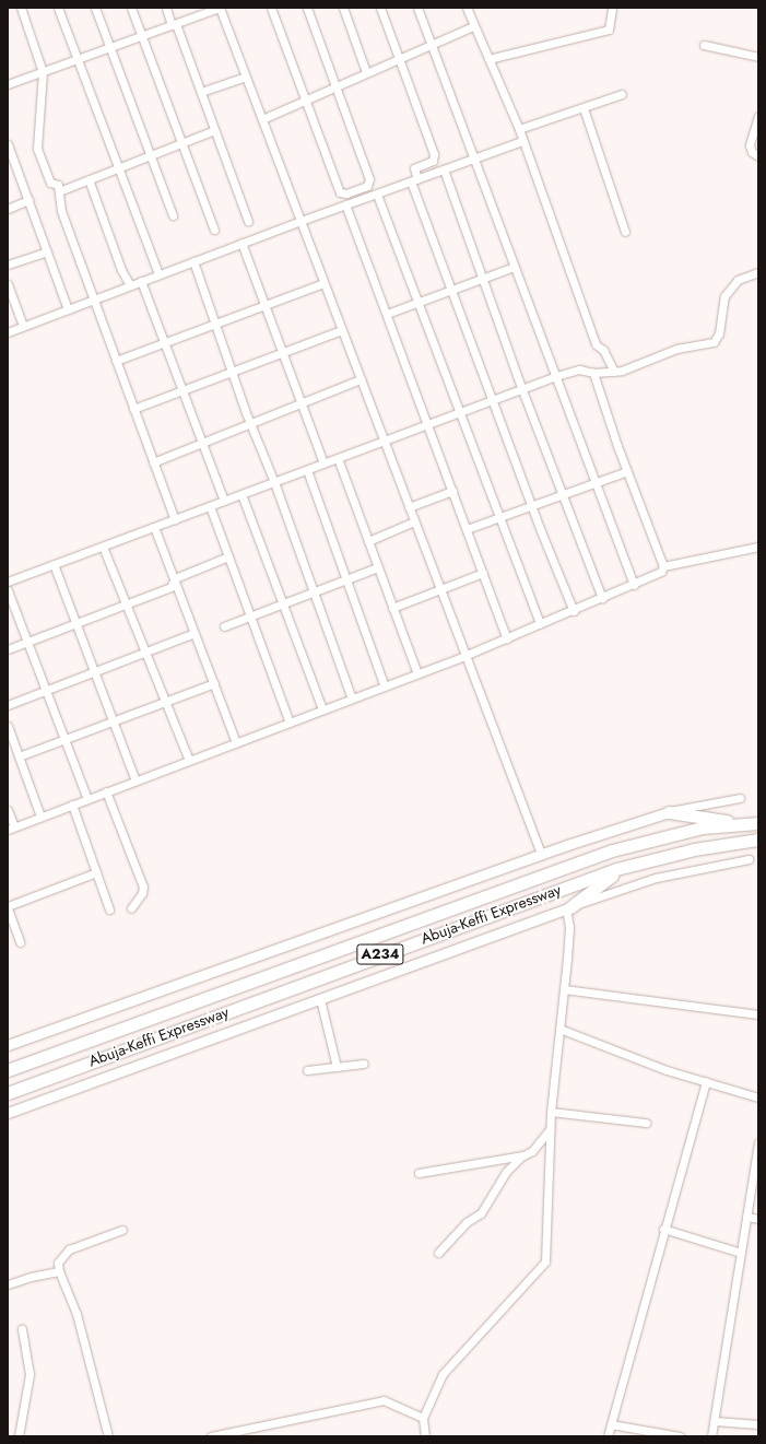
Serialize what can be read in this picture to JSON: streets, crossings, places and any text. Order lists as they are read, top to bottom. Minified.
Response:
{"streets":{"highway":["Abuja-Keffi Expressway","A234"]}}
